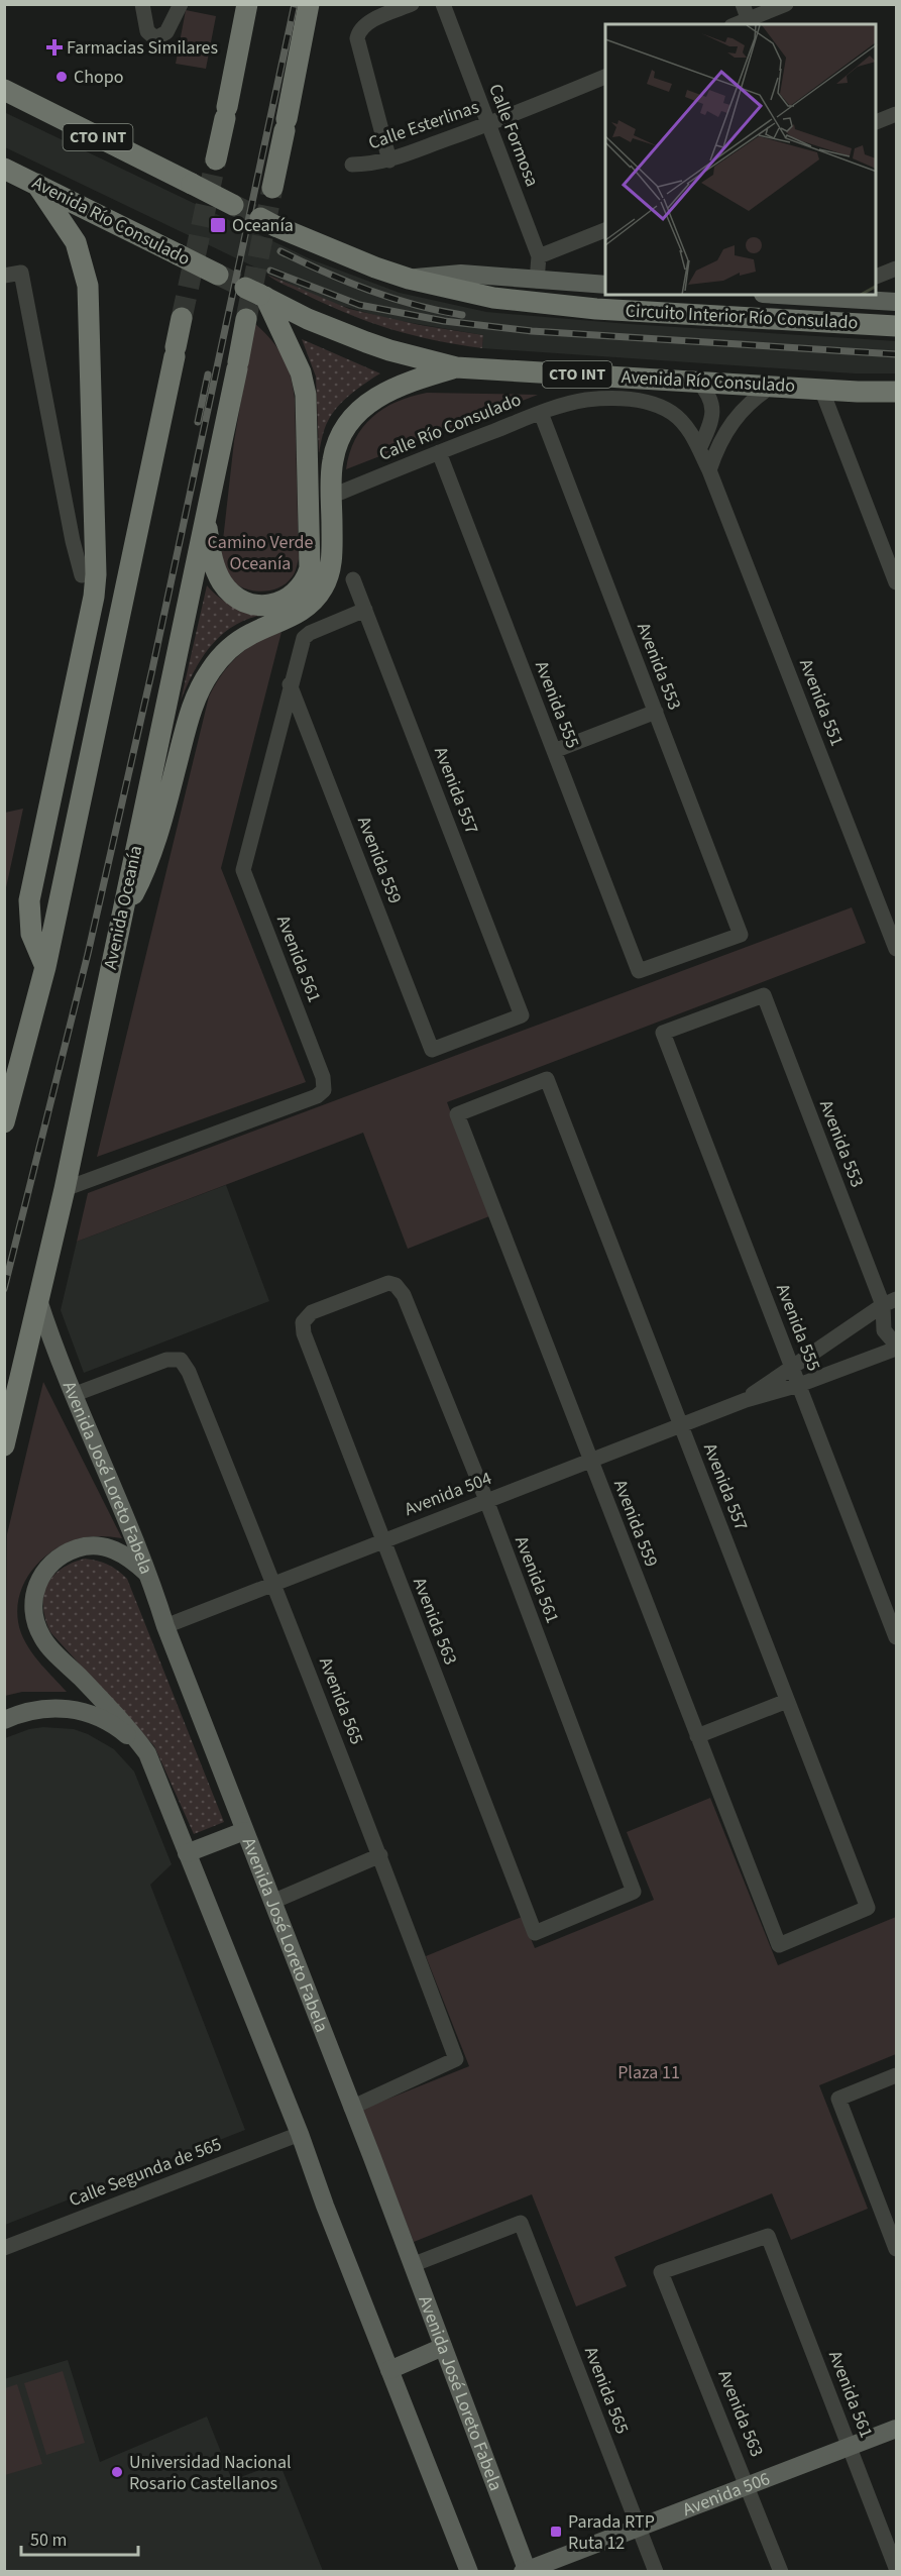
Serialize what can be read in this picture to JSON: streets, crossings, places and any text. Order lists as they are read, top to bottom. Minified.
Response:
{"streets":{"highway":["CTO INT","Avenida Río Consulado","Circuito Interior Río Consulado","Avenida Oceanía"],"main road":["Avenida José Loreto Fabela","Avenida 506"],"street":["Calle Esterlinas","Calle Formosa","Calle Río Consulado","Avenida 553","Avenida 551","Avenida 555","Avenida 557","Avenida 559","Avenida 561","Avenida 504","Avenida 563","Avenida 565","Calle Segunda de 565"]},"crossings":[["Calle Esterlinas","Calle Formosa"],["Avenida Río Consulado","Avenida Oceanía"],["Calle Río Consulado","Avenida 553"],["Calle Río Consulado","Avenida 551"],["Calle Río Consulado","Avenida 555"],["Avenida 553","Avenida 555"],["Avenida 553","Avenida 504"],["Avenida 555","Avenida 504"],["Avenida 557","Avenida 559"],["Avenida 557","Avenida 561"],["Avenida 557","Avenida 504"],["Avenida 559","Avenida 561"],["Avenida 559","Avenida 504"],["Avenida Oceanía","Avenida 561"],["Avenida Oceanía","Avenida José Loreto Fabela"],["Avenida 561","Avenida 504"],["Avenida 561","Avenida 563"],["Avenida 561","Avenida 506"],["Avenida José Loreto Fabela","Avenida 504"],["Avenida José Loreto Fabela","Avenida 565"],["Avenida José Loreto Fabela","Avenida 506"],["Avenida 504","Avenida 563"],["Avenida 504","Avenida 565"],["Avenida 563","Avenida 506"],["Avenida 565","Avenida 506"]],"parks":["Camino Verde Oceanía","Plaza 11"],"places":{"health":["Farmacias Similares"],"other":["Chopo","Universidad Nacional Rosario Castellanos"],"transit":["Oceanía","Parada RTP Ruta 12"]},"scale_bar":"50 m"}
